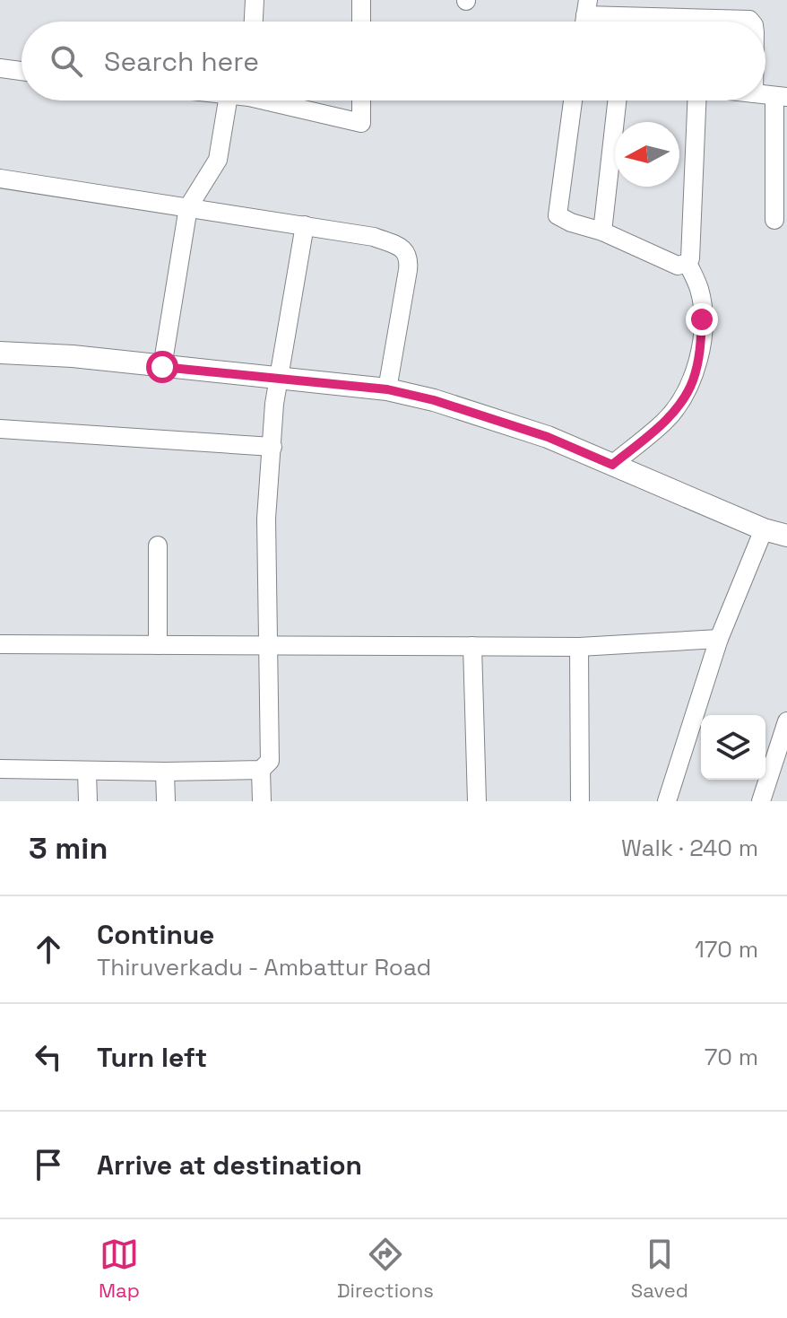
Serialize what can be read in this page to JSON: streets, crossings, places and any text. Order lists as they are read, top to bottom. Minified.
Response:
{"north":"left","page":{"search":"Search here","heading":["3 min","Walk · 240 m"],"list":[["Continue","Thiruverkadu - Ambattur Road","170 m"],["Turn left","70 m"],"Arrive at destination"],"nav":["Map","Directions","Saved"]}}
